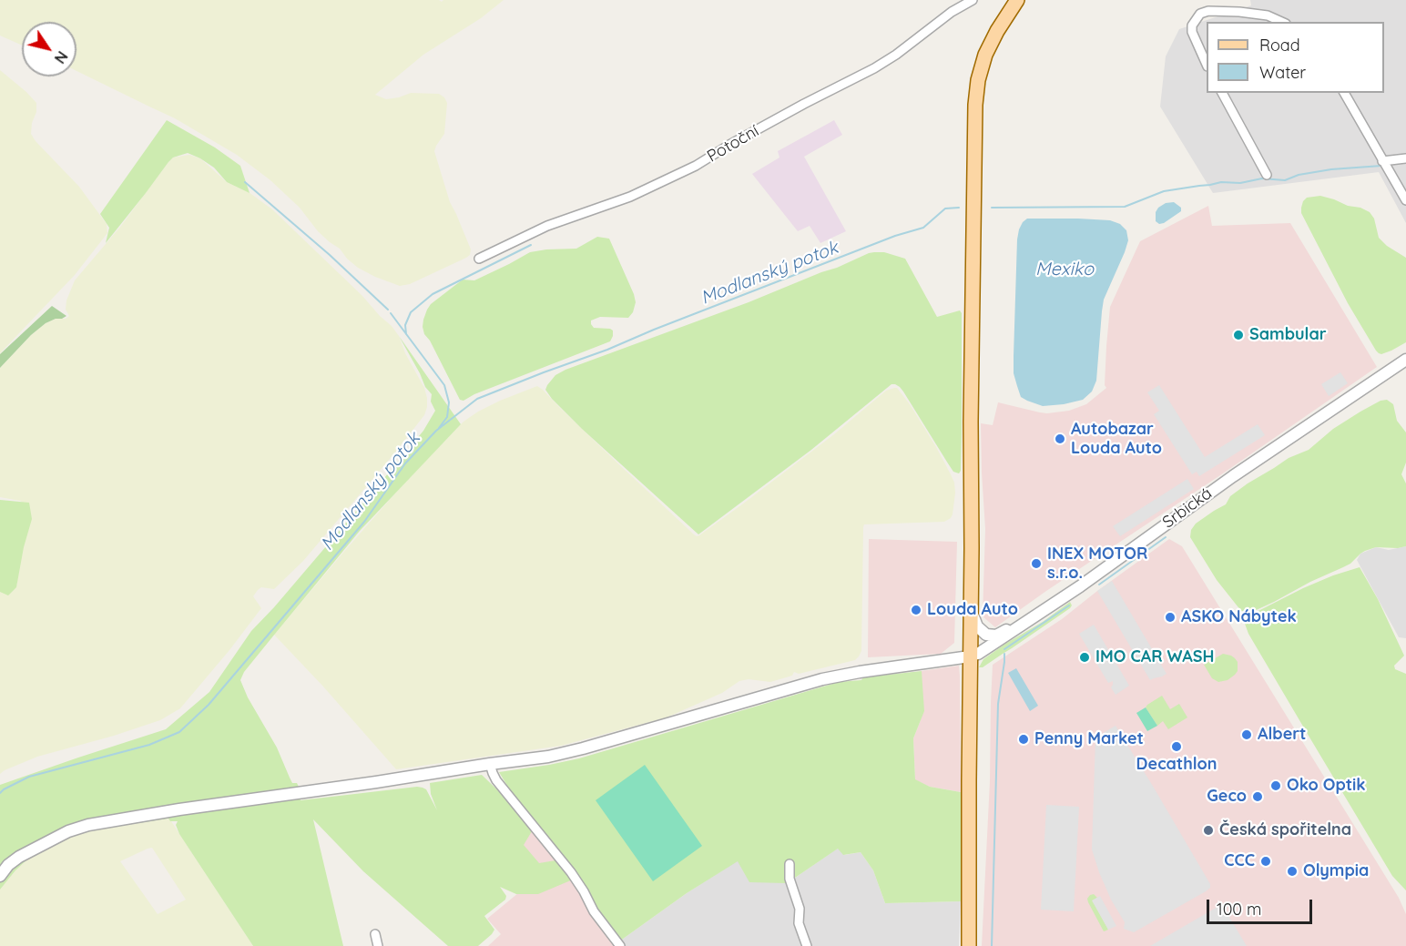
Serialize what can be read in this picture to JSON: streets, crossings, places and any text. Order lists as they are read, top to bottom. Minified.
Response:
{"streets":{"street":["Potoční","Srbická"]},"water":["Mexiko","Modlanský potok"],"places":["Sambular","Autobazar Louda Auto","INEX MOTOR s.r.o.","Louda Auto","ASKO Nábytek","IMO CAR WASH","Albert","Penny Market","Decathlon","Oko Optik","Geco","Česká spořitelna","CCC","Olympia"],"legend":["Road","Water"],"scale_bar":"100 m","north":"bottom right"}
